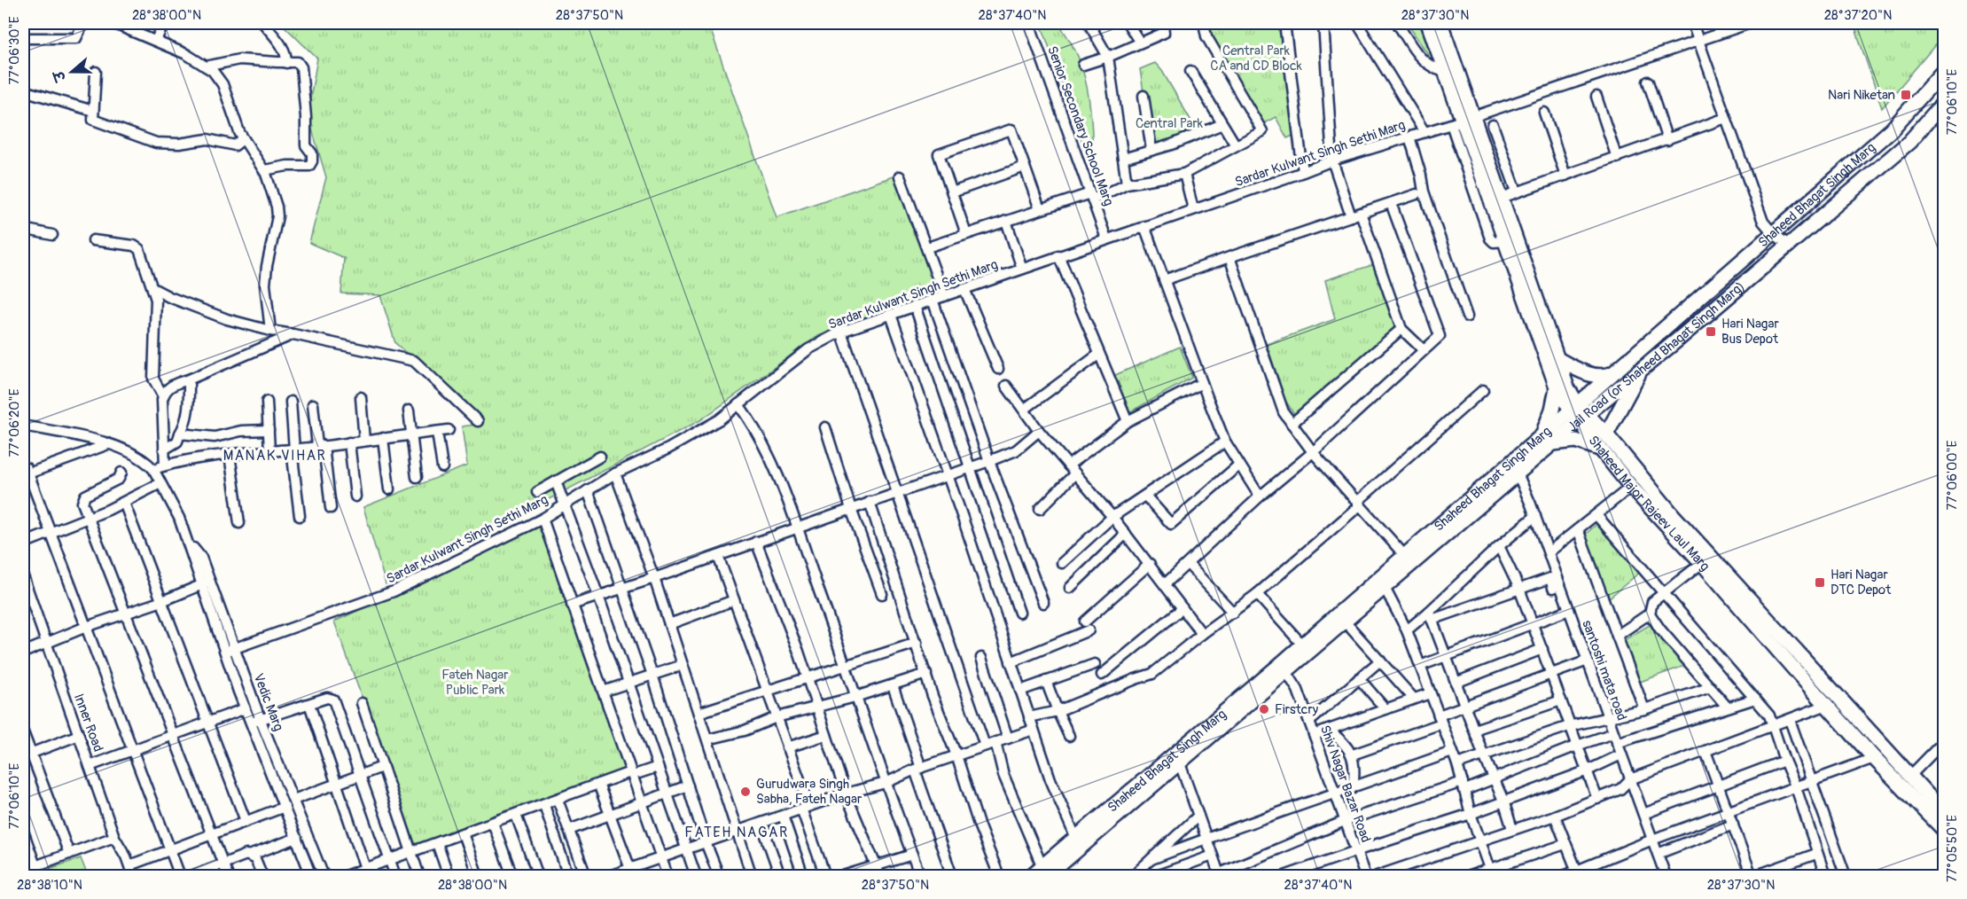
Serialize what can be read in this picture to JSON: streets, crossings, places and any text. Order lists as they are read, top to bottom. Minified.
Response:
{"streets":{"main road":["Shaheed Bhagat Singh Marg","Jail Road (or Shaheed Bhagat Singh Marg)","Shaheed Major Rajeev Laul Marg"],"street":["Senior Secondary School Marg","Sardar Kulwant Singh Sethi Marg","santoshi mata road","Vedic Marg","Inner Road","Shiv Nagar Bazar Road"]},"crossings":[["Senior Secondary School Marg","Sardar Kulwant Singh Sethi Marg"],["Sardar Kulwant Singh Sethi Marg","Shaheed Major Rajeev Laul Marg"],["Sardar Kulwant Singh Sethi Marg","Vedic Marg"],["Shaheed Bhagat Singh Marg","Jail Road (or Shaheed Bhagat Singh Marg)"],["Shaheed Bhagat Singh Marg","Shaheed Major Rajeev Laul Marg"],["Shaheed Bhagat Singh Marg","Shiv Nagar Bazar Road"],["Jail Road (or Shaheed Bhagat Singh Marg)","Shaheed Major Rajeev Laul Marg"],["Jail Road (or Shaheed Bhagat Singh Marg)","santoshi mata road"],["Jail Road (or Shaheed Bhagat Singh Marg)","Shiv Nagar Bazar Road"]],"districts":["MANAK VIHAR","FATEH NAGAR"],"parks":["Central Park CA and CD Block","Central Park","Fateh Nagar Public Park"],"places":{"transit":["Nari Niketan","Hari Nagar Bus Depot","Hari Nagar DTC Depot"],"other":["Firstcry","Gurudwara Singh Sabha, Fateh Nagar"]},"north":"left","coordinates":["28°38'00\"N","28°37'50\"N","28°37'40\"N","28°37'30\"N","28°37'20\"N","77°06'30\"E","77°06'10\"E","77°06'20\"E","77°06'00\"E","77°05'50\"E","28°38'10\"N"]}
